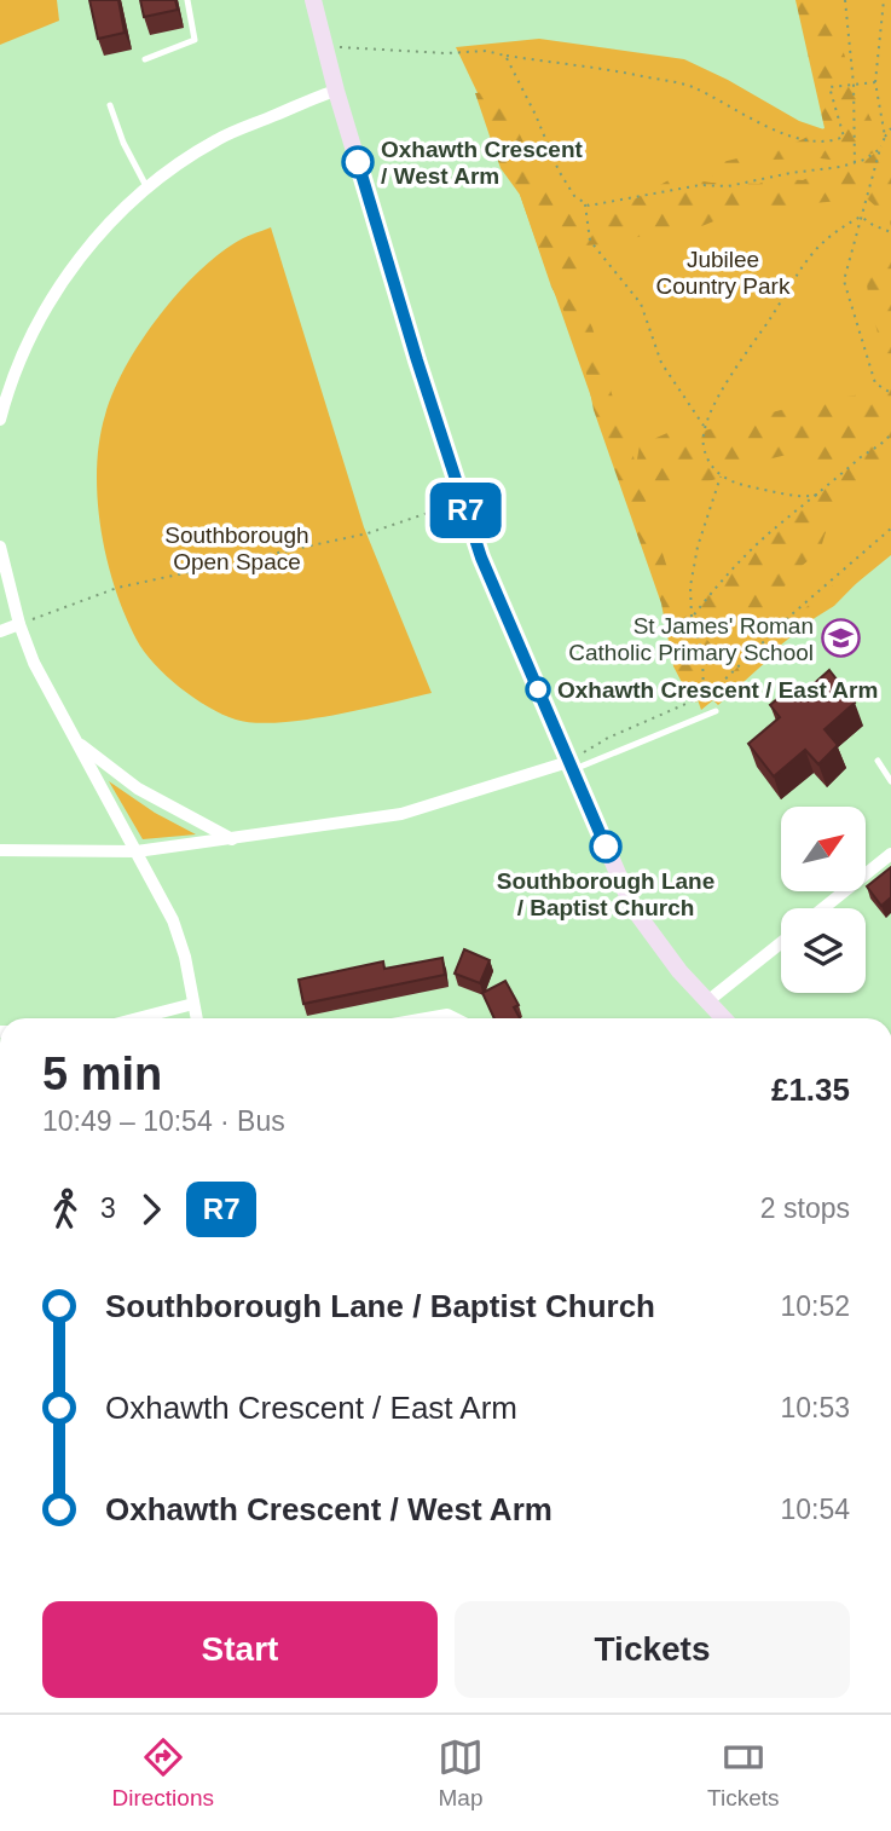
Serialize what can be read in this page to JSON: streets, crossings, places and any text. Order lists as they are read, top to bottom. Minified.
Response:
{"parks":["Jubilee Country Park","Southborough Open Space"],"places":{"other":["Oxhawth Crescent / West Arm","Oxhawth Crescent / East Arm","Southborough Lane / Baptist Church"],"school or university":["St James' Roman Catholic Primary School"]},"lines":["bus line R7"],"north":"top right","page":{"on_map":"R7","heading":["5 min","10:49 – 10:54 · Bus","£1.35"],"legs":["3","R7","2 stops"],"list":[{"name":"Southborough Lane / Baptist Church","value":"10:52"},{"name":"Oxhawth Crescent / East Arm","value":"10:53"},{"name":"Oxhawth Crescent / West Arm","value":"10:54"}],"buttons":["Start","Tickets"],"tabs":["Directions","Map","Tickets"]}}
